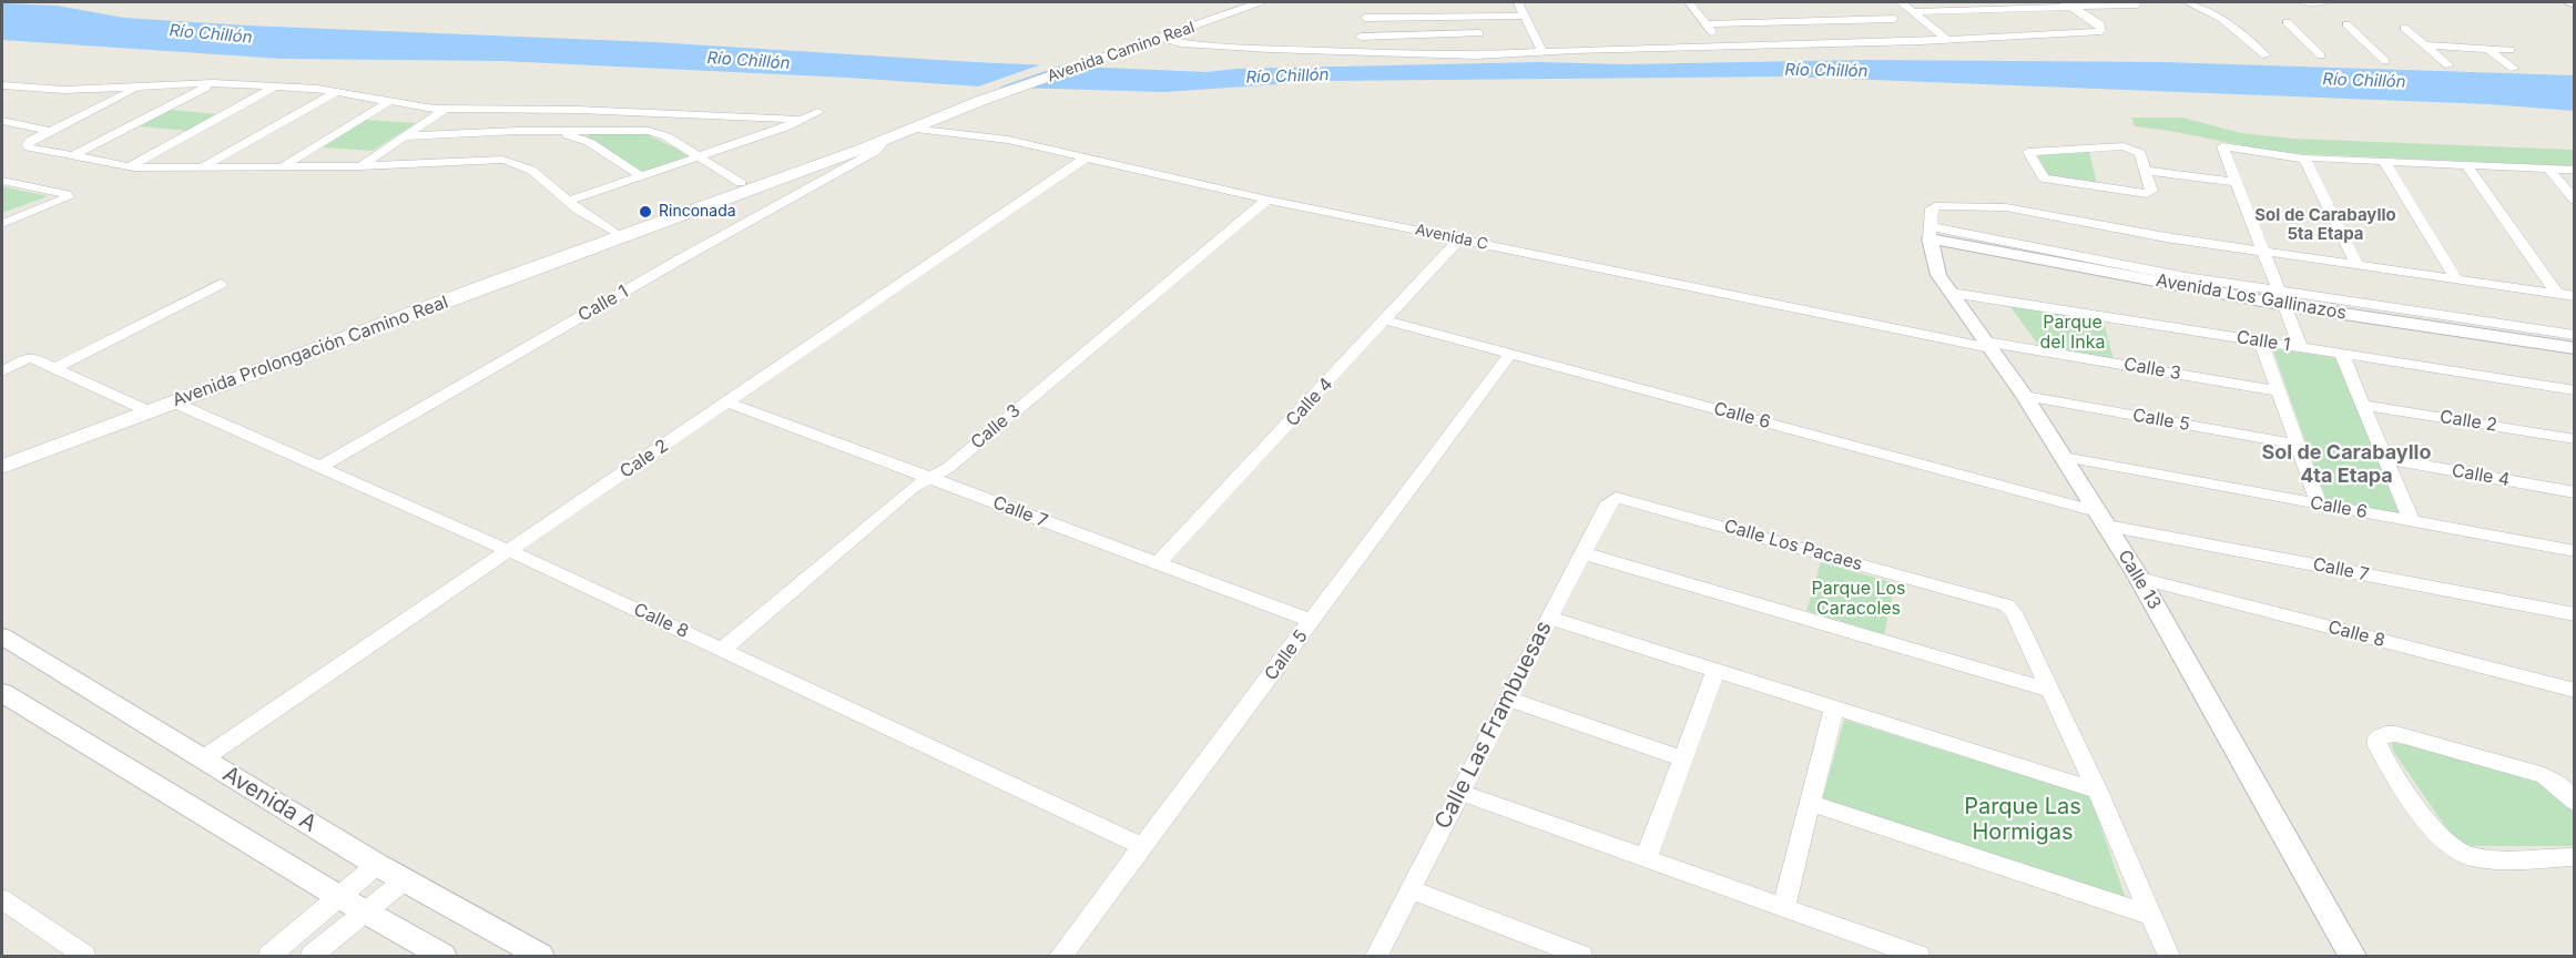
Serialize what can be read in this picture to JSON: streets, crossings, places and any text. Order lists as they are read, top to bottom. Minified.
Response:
{"streets":{"main road":["Avenida Camino Real","Avenida Prolongación Camino Real"],"street":["Avenida C","Avenida Los Gallinazos","Calle 1","Calle 3","Calle 4","Calle 6","Calle 5","Calle 2","Cale 2","Calle 7","Calle Los Pacaes","Calle 13","Calle 8","Calle Las Frambuesas","Avenida A"]},"crossings":[["Avenida Camino Real","Avenida Prolongación Camino Real"],["Avenida C","Avenida Prolongación Camino Real"],["Avenida C","Calle 3"],["Avenida C","Calle 4"],["Avenida C","Cale 2"],["Avenida C","Calle 13"],["Avenida Los Gallinazos","Calle 13"],["Calle 1","Avenida Prolongación Camino Real"],["Calle 1","Calle 13"],["Calle 1","Calle 8"],["Avenida Prolongación Camino Real","Calle 8"],["Calle 3","Calle 7"],["Calle 3","Calle 13"],["Calle 3","Calle 8"],["Calle 4","Calle 6"],["Calle 4","Calle 7"],["Calle 6","Calle 5"],["Calle 6","Calle 7"],["Calle 6","Calle 13"],["Calle 5","Calle 7"],["Calle 5","Calle 13"],["Calle 5","Calle 8"],["Cale 2","Calle 7"],["Cale 2","Calle 8"],["Cale 2","Avenida A"],["Calle 7","Calle 13"],["Calle Los Pacaes","Calle Las Frambuesas"],["Calle 13","Calle 8"]],"districts":["Sol de Carabayllo 5ta Etapa","Sol de Carabayllo 4ta Etapa"],"water":["Río Chillón"],"parks":["Parque del Inka","Parque Los Caracoles","Parque Las Hormigas"],"places":["Rinconada"]}
